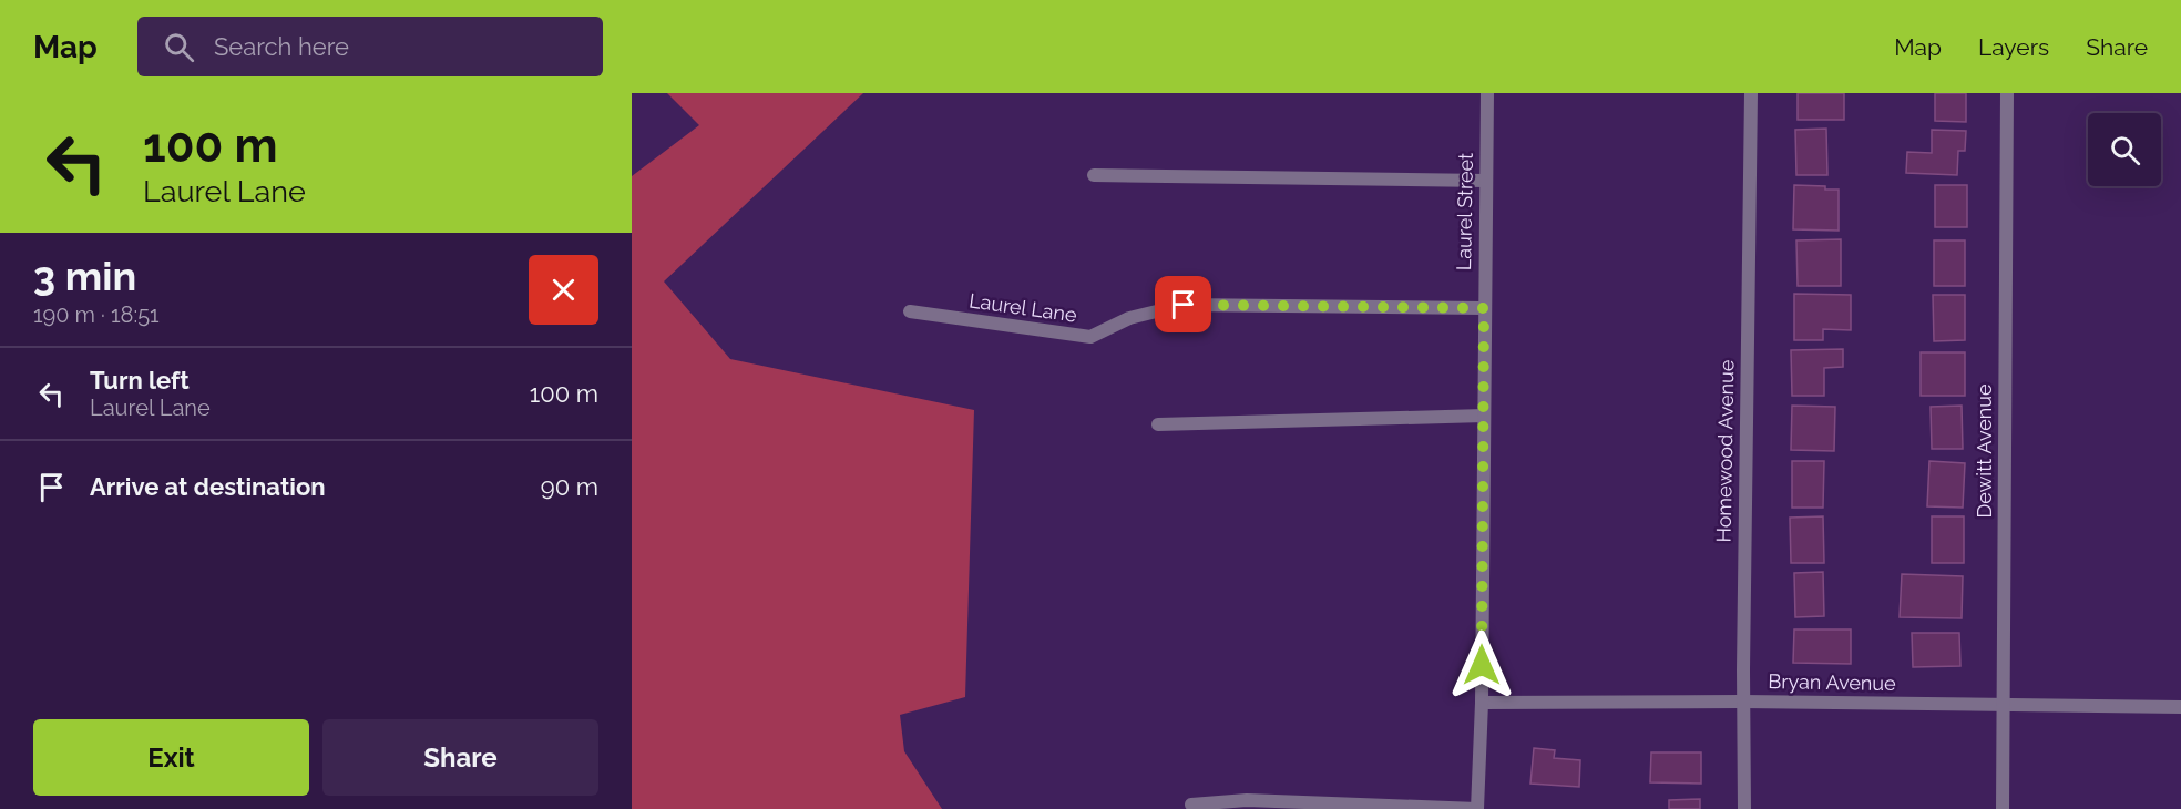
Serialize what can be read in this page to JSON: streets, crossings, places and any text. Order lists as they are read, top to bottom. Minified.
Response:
{"streets":{"street":["Laurel Street","Laurel Lane","Homewood Avenue","Dewitt Avenue","Bryan Avenue"]},"crossings":[["Laurel Street","Laurel Lane"],["Laurel Street","Bryan Avenue"],["Homewood Avenue","Bryan Avenue"],["Dewitt Avenue","Bryan Avenue"]],"page":{"header":"Map","search":"Search here","nav":["Map","Layers","Share"],"turn":["100 m","Laurel Lane"],"heading":["3 min","190 m · 18:51"],"list":[{"name":"Turn left","note":"Laurel Lane","value":"100 m"},{"name":"Arrive at destination","value":"90 m"}],"buttons":["Exit","Share"]}}
